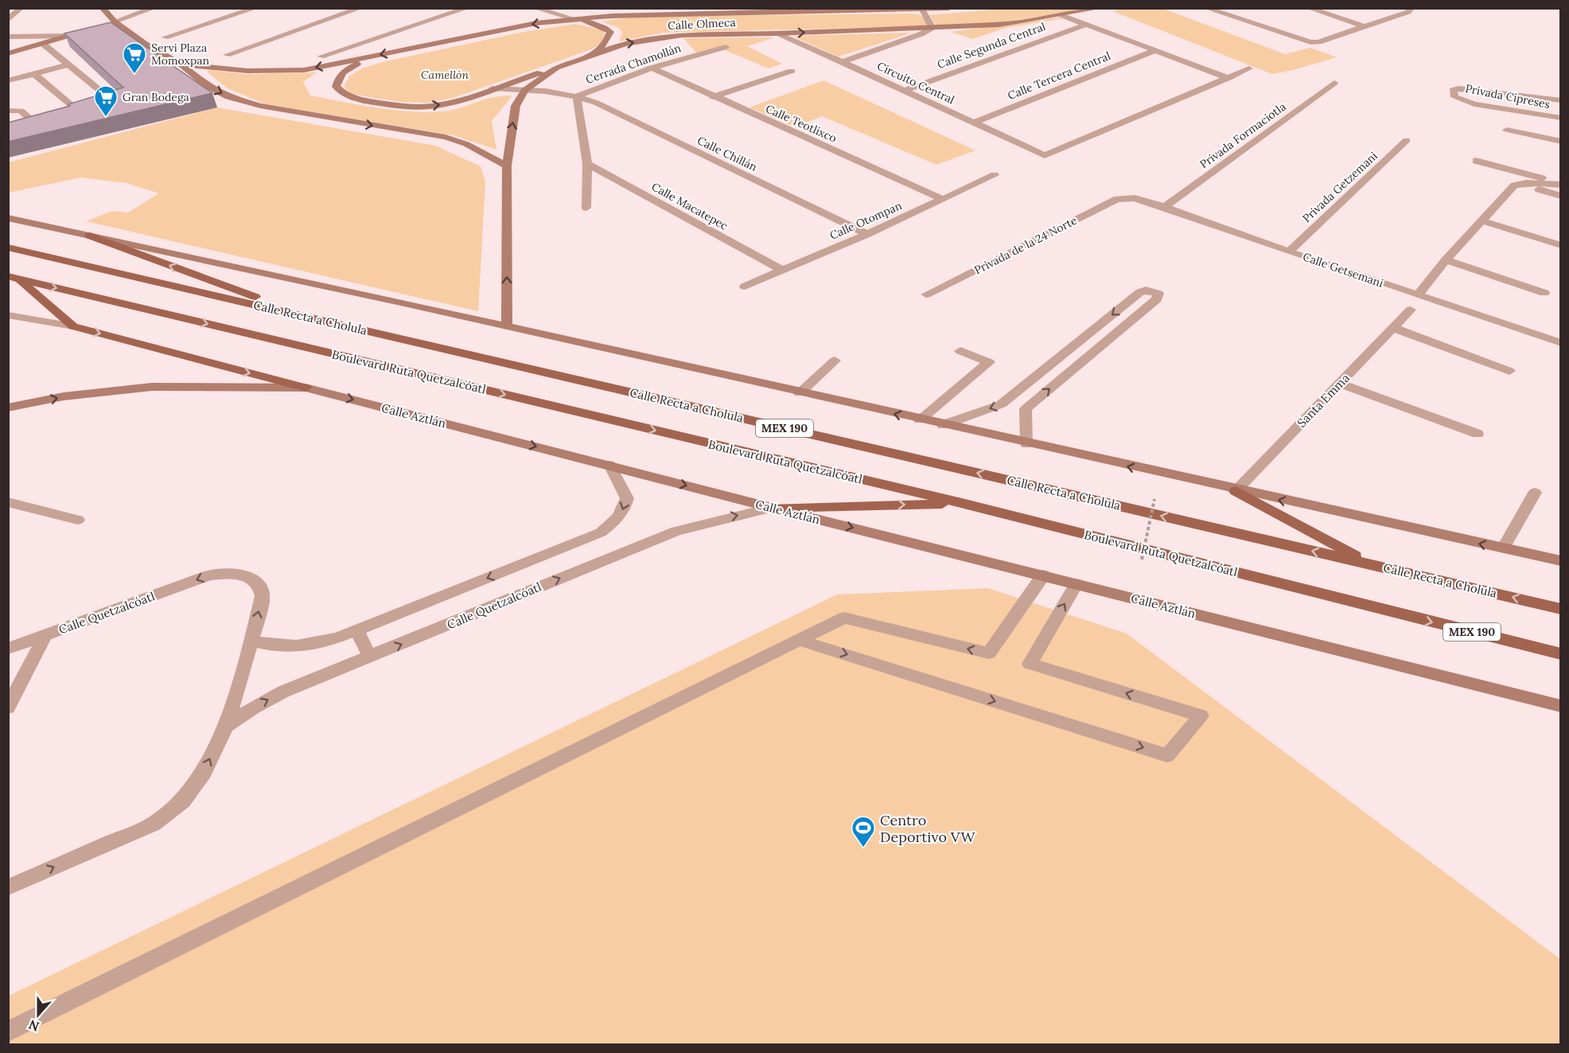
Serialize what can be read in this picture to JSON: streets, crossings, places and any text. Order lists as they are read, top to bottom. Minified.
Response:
{"streets":{"main road":["Calle Recta a Cholula","Boulevard Ruta Quetzalcóatl","MEX 190"],"street":["Calle Olmeca","Calle Segunda Central","Cerrada Chamollán","Calle Tercera Central","Circuito Central","Privada Cipreses","Calle Teotlixco","Privada Formaciotla","Calle Chillán","Privada Getzemani","Calle Macatepec","Calle Otompan","Privada de la 24 Norte","Calle Getsemani","Santa Emma","Calle Aztlán","Calle Quetzalcóatl"]},"crossings":[["Calle Olmeca","Circuito Central"],["Calle Olmeca","Calle Chillán"],["Calle Segunda Central","Circuito Central"],["Cerrada Chamollán","Calle Teotlixco"],["Cerrada Chamollán","Calle Chillán"],["Calle Tercera Central","Circuito Central"],["Calle Teotlixco","Calle Otompan"],["Privada Formaciotla","Calle Getsemani"],["Calle Chillán","Calle Otompan"],["Privada Getzemani","Calle Getsemani"],["Calle Macatepec","Calle Otompan"],["Privada de la 24 Norte","Calle Getsemani"],["Calle Aztlán","Calle Quetzalcóatl"]],"one_way":["Calle Recta a Cholula"],"parks":["Camellón"],"places":{"supermarket":["Servi Plaza Momoxpan","Gran Bodega"],"sports":["Centro Deportivo VW"]},"north":"bottom"}
